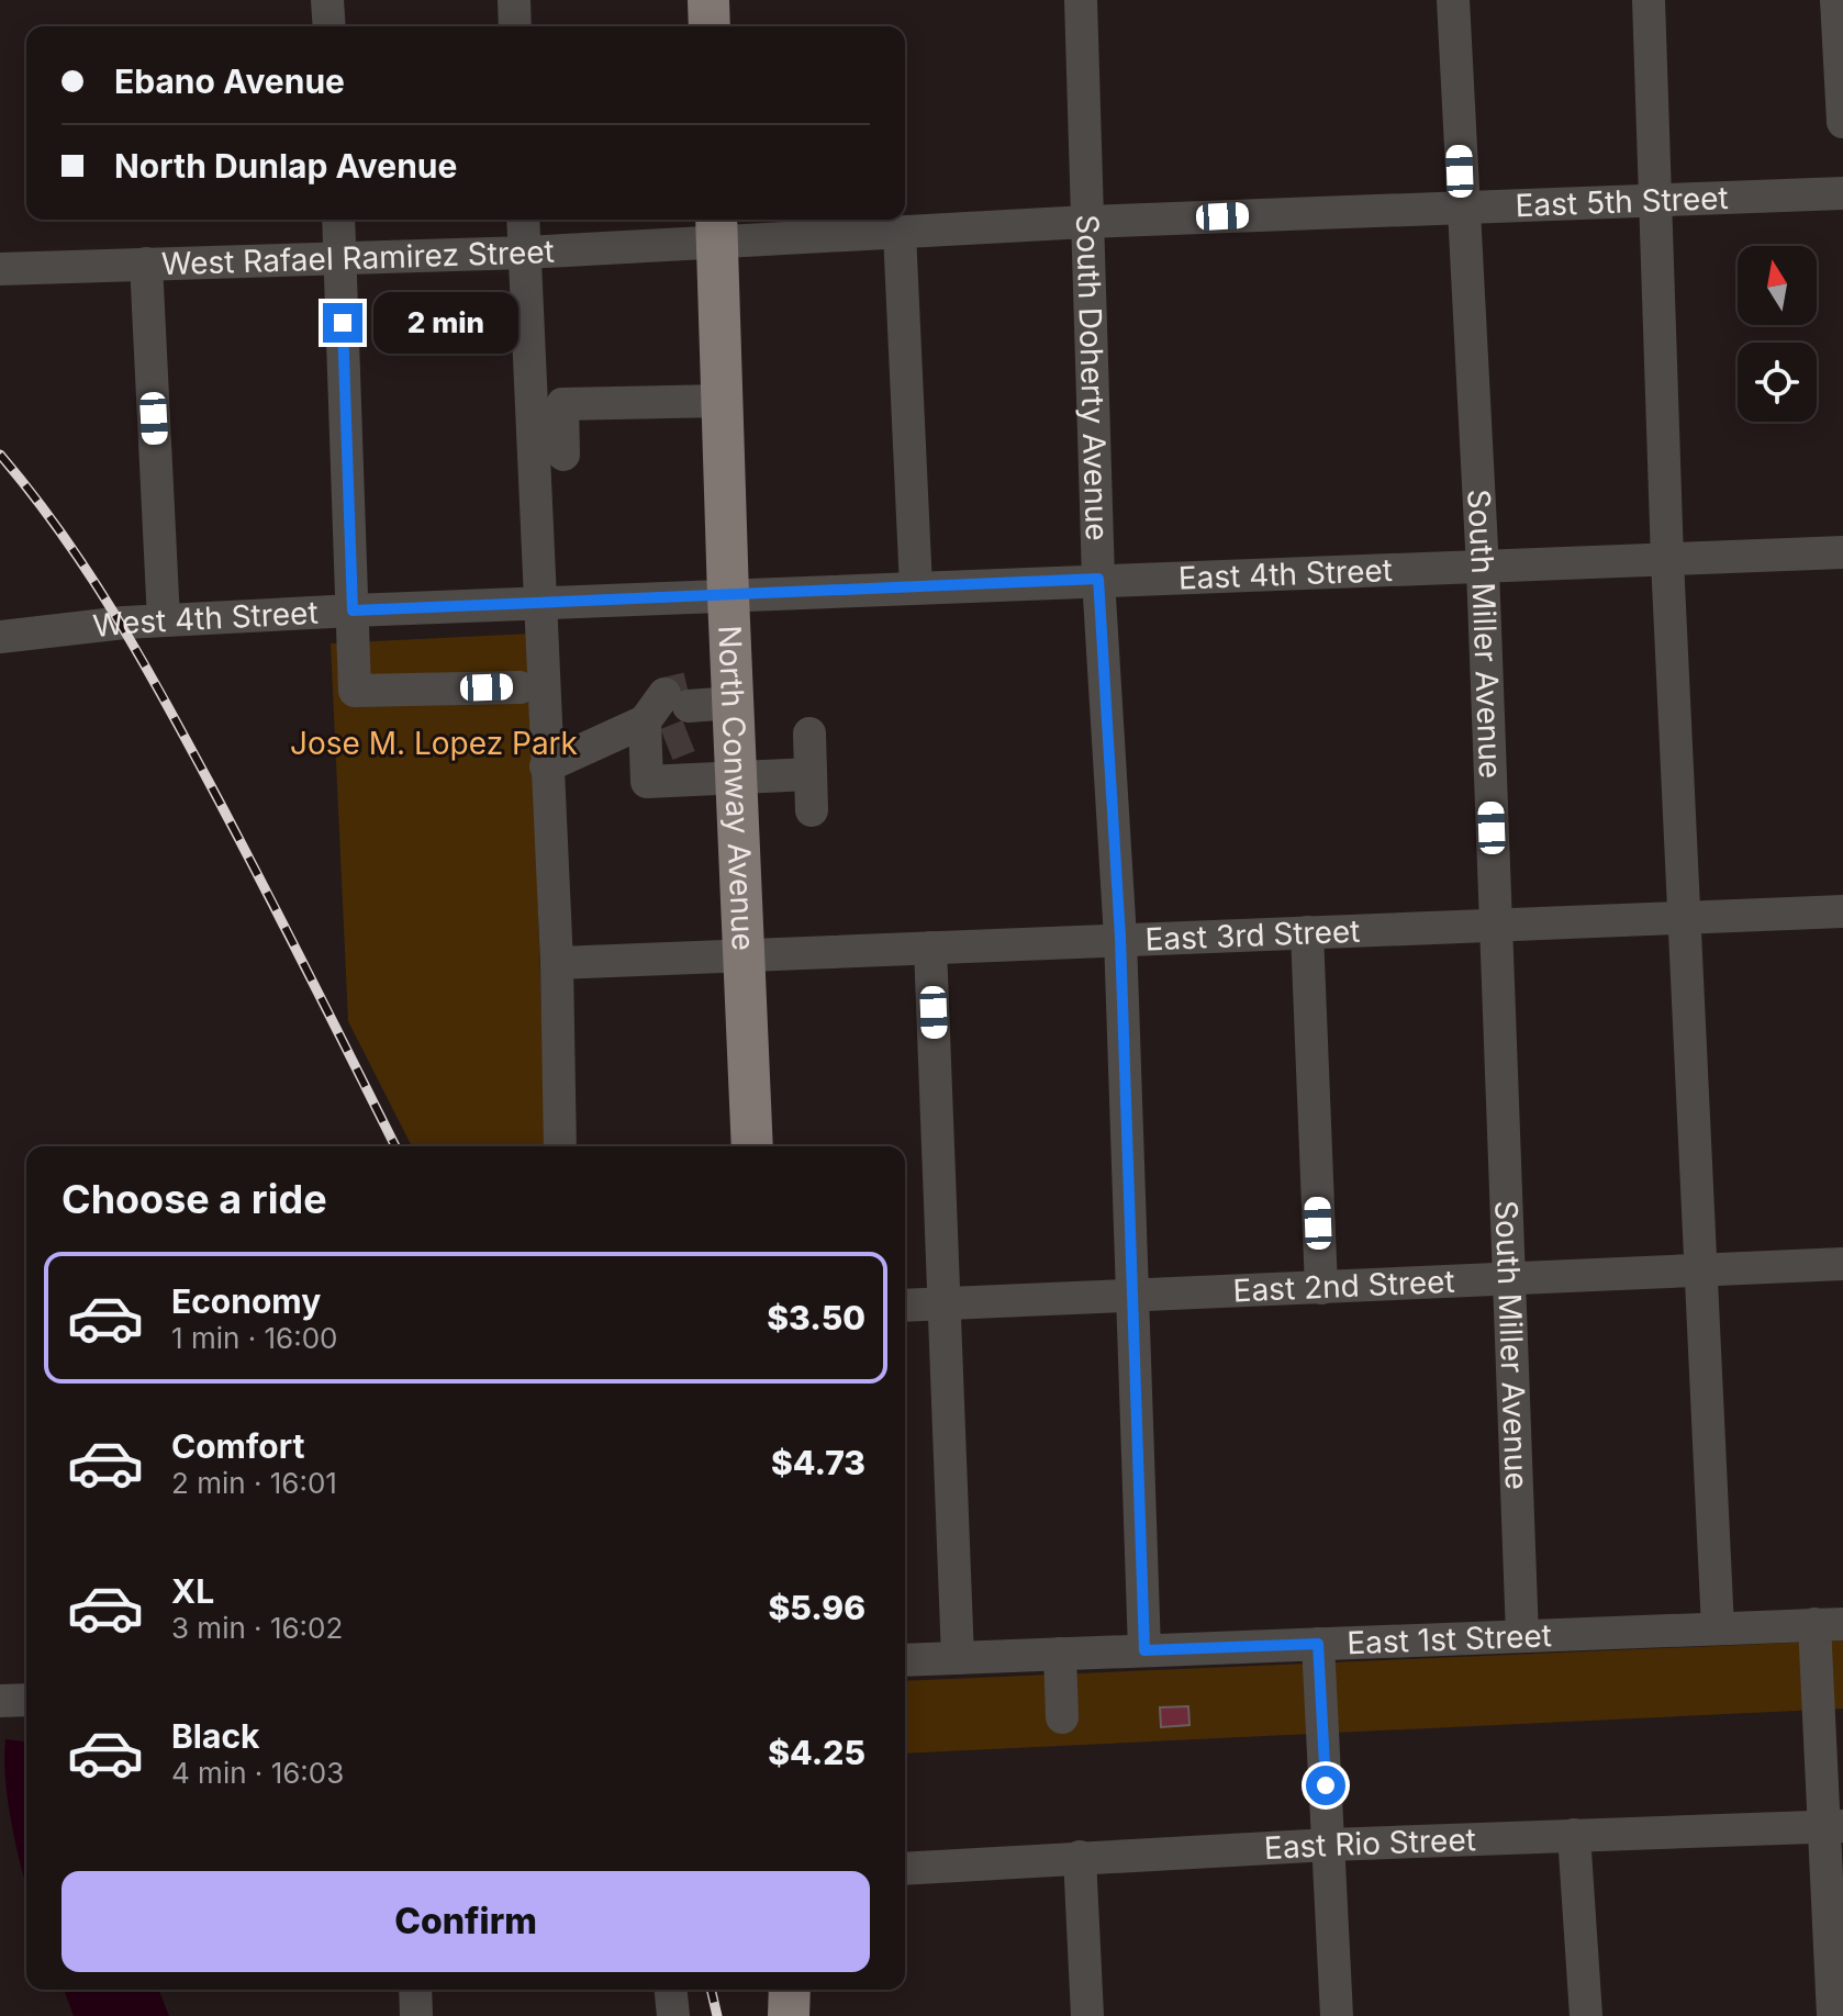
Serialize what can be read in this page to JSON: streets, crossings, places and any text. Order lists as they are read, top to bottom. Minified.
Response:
{"streets":{"main road":["North Conway Avenue"],"street":["East 5th Street","West Rafael Ramirez Street","South Doherty Avenue","East 4th Street","West 4th Street","South Miller Avenue","East 3rd Street","East 2nd Street","East 1st Street","East Rio Street"]},"crossings":[["East 5th Street","West Rafael Ramirez Street"],["East 5th Street","South Doherty Avenue"],["East 5th Street","South Miller Avenue"],["East 5th Street","North Conway Avenue"],["West Rafael Ramirez Street","North Conway Avenue"],["South Doherty Avenue","East 4th Street"],["South Doherty Avenue","East 3rd Street"],["South Doherty Avenue","East 2nd Street"],["South Doherty Avenue","East 1st Street"],["East 4th Street","West 4th Street"],["East 4th Street","South Miller Avenue"],["East 4th Street","North Conway Avenue"],["West 4th Street","North Conway Avenue"],["South Miller Avenue","East 3rd Street"],["South Miller Avenue","East 2nd Street"],["South Miller Avenue","East 1st Street"],["North Conway Avenue","East 3rd Street"]],"parks":["Jose M. Lopez Park"],"north":"top","page":{"banner":["Ebano Avenue","North Dunlap Avenue"],"bubble":"2 min","heading":"Choose a ride","list":[{"name":"Economy","note":"1 min · 16:00","value":"$3.50"},{"name":"Comfort","note":"2 min · 16:01","value":"$4.73"},{"name":"XL","note":"3 min · 16:02","value":"$5.96"},{"name":"Black","note":"4 min · 16:03","value":"$4.25"}],"buttons":"Confirm"}}
